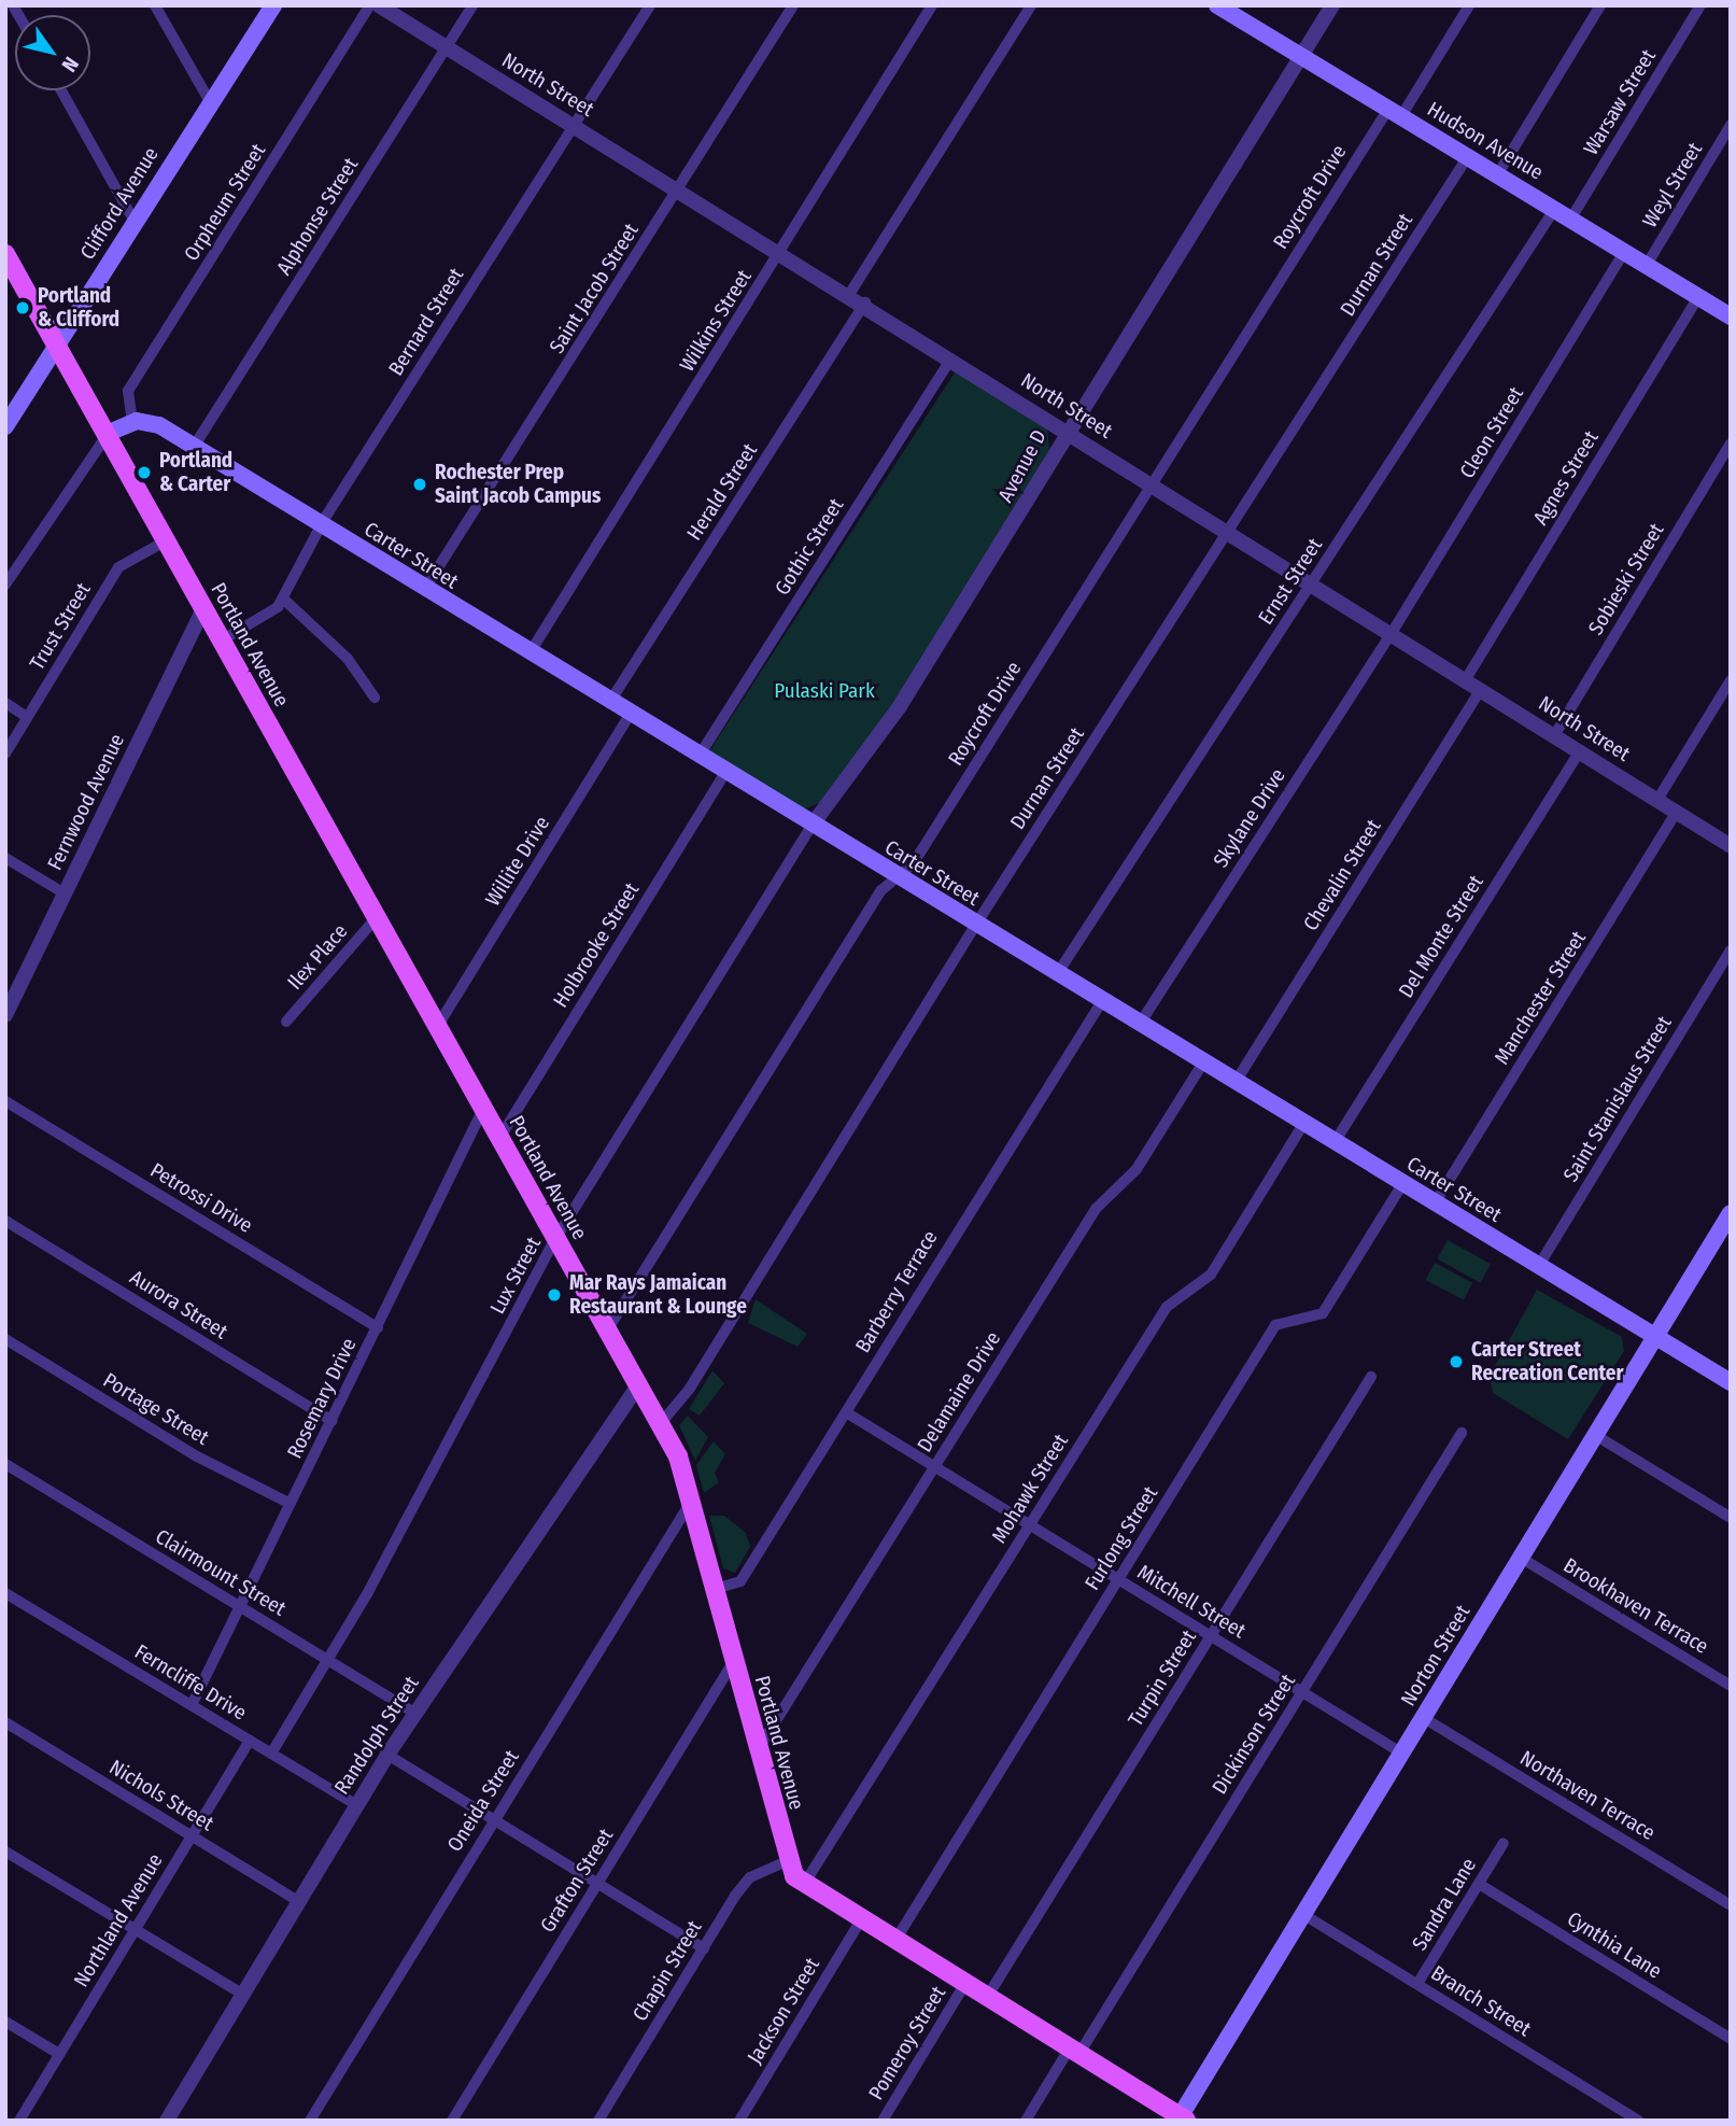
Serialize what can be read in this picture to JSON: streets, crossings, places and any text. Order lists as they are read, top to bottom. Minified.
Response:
{"streets":{"main road":["Hudson Avenue","Clifford Avenue","Carter Street","Portland Avenue","Norton Street"],"street":["North Street","Warsaw Street","Weyl Street","Roycroft Drive","Orpheum Street","Alphonse Street","Durnan Street","Saint Jacob Street","Wilkins Street","Bernard Street","Cleon Street","Avenue D","Agnes Street","Herald Street","Gothic Street","Sobieski Street","Ernst Street","Trust Street","Fernwood Avenue","Skylane Drive","Willite Drive","Chevalin Street","Del Monte Street","Holbrooke Street","Ilex Place","Manchester Street","Saint Stanislaus Street","Petrossi Drive","Lux Street","Barberry Terrace","Aurora Street","Delamaine Drive","Rosemary Drive","Portage Street","Mohawk Street","Furlong Street","Clairmount Street","Mitchell Street","Brookhaven Terrace","Turpin Street","Ferncliffe Drive","Dickinson Street","Randolph Street","Nichols Street","Northaven Terrace","Oneida Street","Grafton Street","Sandra Lane","Northland Avenue","Cynthia Lane","Chapin Street","Branch Street","Jackson Street","Pomeroy Street"]},"crossings":[["North Street","Roycroft Drive"],["North Street","Alphonse Street"],["North Street","Durnan Street"],["North Street","Saint Jacob Street"],["North Street","Wilkins Street"],["North Street","Bernard Street"],["North Street","Cleon Street"],["North Street","Avenue D"],["North Street","Agnes Street"],["North Street","Herald Street"],["North Street","Gothic Street"],["North Street","Sobieski Street"],["North Street","Ernst Street"],["North Street","Skylane Drive"],["North Street","Chevalin Street"],["North Street","Del Monte Street"],["North Street","Manchester Street"],["Warsaw Street","Hudson Avenue"],["Hudson Avenue","Weyl Street"],["Hudson Avenue","Roycroft Drive"],["Hudson Avenue","Durnan Street"],["Hudson Avenue","Cleon Street"],["Hudson Avenue","Avenue D"],["Hudson Avenue","Agnes Street"],["Hudson Avenue","Ernst Street"],["Roycroft Drive","Carter Street"],["Roycroft Drive","Portland Avenue"],["Orpheum Street","Carter Street"],["Clifford Avenue","Portland Avenue"],["Alphonse Street","Carter Street"],["Durnan Street","Carter Street"],["Durnan Street","Portland Avenue"],["Saint Jacob Street","Carter Street"],["Wilkins Street","Carter Street"],["Bernard Street","Carter Street"],["Bernard Street","Portland Avenue"],["Cleon Street","Skylane Drive"],["Avenue D","Carter Street"],["Avenue D","Lux Street"],["Herald Street","Carter Street"],["Gothic Street","Carter Street"],["Carter Street","Ernst Street"],["Carter Street","Skylane Drive"],["Carter Street","Willite Drive"],["Carter Street","Chevalin Street"],["Carter Street","Del Monte Street"],["Carter Street","Holbrooke Street"],["Carter Street","Manchester Street"],["Carter Street","Saint Stanislaus Street"],["Carter Street","Lux Street"],["Carter Street","Barberry Terrace"],["Carter Street","Delamaine Drive"],["Carter Street","Mohawk Street"],["Carter Street","Furlong Street"],["Carter Street","Norton Street"],["Trust Street","Portland Avenue"],["Portland Avenue","Fernwood Avenue"],["Portland Avenue","Willite Drive"],["Portland Avenue","Holbrooke Street"],["Portland Avenue","Ilex Place"],["Portland Avenue","Lux Street"],["Portland Avenue","Barberry Terrace"],["Portland Avenue","Delamaine Drive"],["Portland Avenue","Rosemary Drive"],["Portland Avenue","Mohawk Street"],["Portland Avenue","Furlong Street"],["Portland Avenue","Norton Street"],["Portland Avenue","Turpin Street"],["Portland Avenue","Dickinson Street"],["Portland Avenue","Randolph Street"],["Portland Avenue","Oneida Street"],["Portland Avenue","Grafton Street"],["Portland Avenue","Chapin Street"],["Portland Avenue","Jackson Street"],["Portland Avenue","Pomeroy Street"],["Petrossi Drive","Rosemary Drive"],["Lux Street","Clairmount Street"],["Lux Street","Ferncliffe Drive"],["Barberry Terrace","Mitchell Street"],["Aurora Street","Rosemary Drive"],["Delamaine Drive","Mitchell Street"],["Rosemary Drive","Portage Street"],["Rosemary Drive","Clairmount Street"],["Rosemary Drive","Ferncliffe Drive"],["Mohawk Street","Mitchell Street"],["Furlong Street","Mitchell Street"],["Clairmount Street","Randolph Street"],["Mitchell Street","Norton Street"],["Mitchell Street","Turpin Street"],["Mitchell Street","Dickinson Street"],["Brookhaven Terrace","Norton Street"],["Norton Street","Northaven Terrace"],["Norton Street","Branch Street"],["Ferncliffe Drive","Randolph Street"],["Ferncliffe Drive","Northland Avenue"],["Randolph Street","Nichols Street"],["Nichols Street","Northland Avenue"],["Sandra Lane","Cynthia Lane"],["Sandra Lane","Branch Street"]],"parks":["Pulaski Park"],"places":["Portland & Clifford","Portland & Carter","Rochester Prep Saint Jacob Campus","Mar Rays Jamaican Restaurant & Lounge","Carter Street Recreation Center"],"north":"bottom right"}
